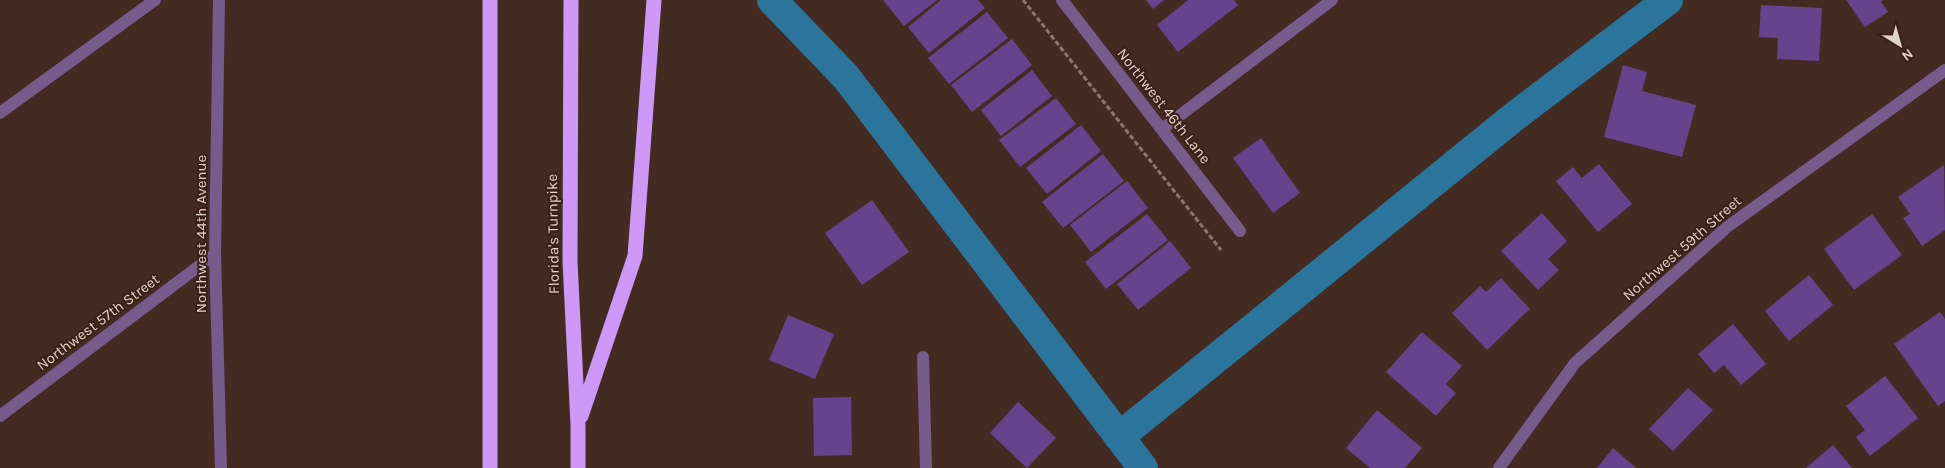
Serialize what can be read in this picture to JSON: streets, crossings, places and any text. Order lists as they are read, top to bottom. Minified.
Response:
{"streets":{"highway":["Florida's Turnpike"],"street":["Northwest 46th Lane","Northwest 44th Avenue","Northwest 59th Street","Northwest 57th Street"]},"crossings":[["Northwest 44th Avenue","Northwest 57th Street"]],"north":"bottom right"}
